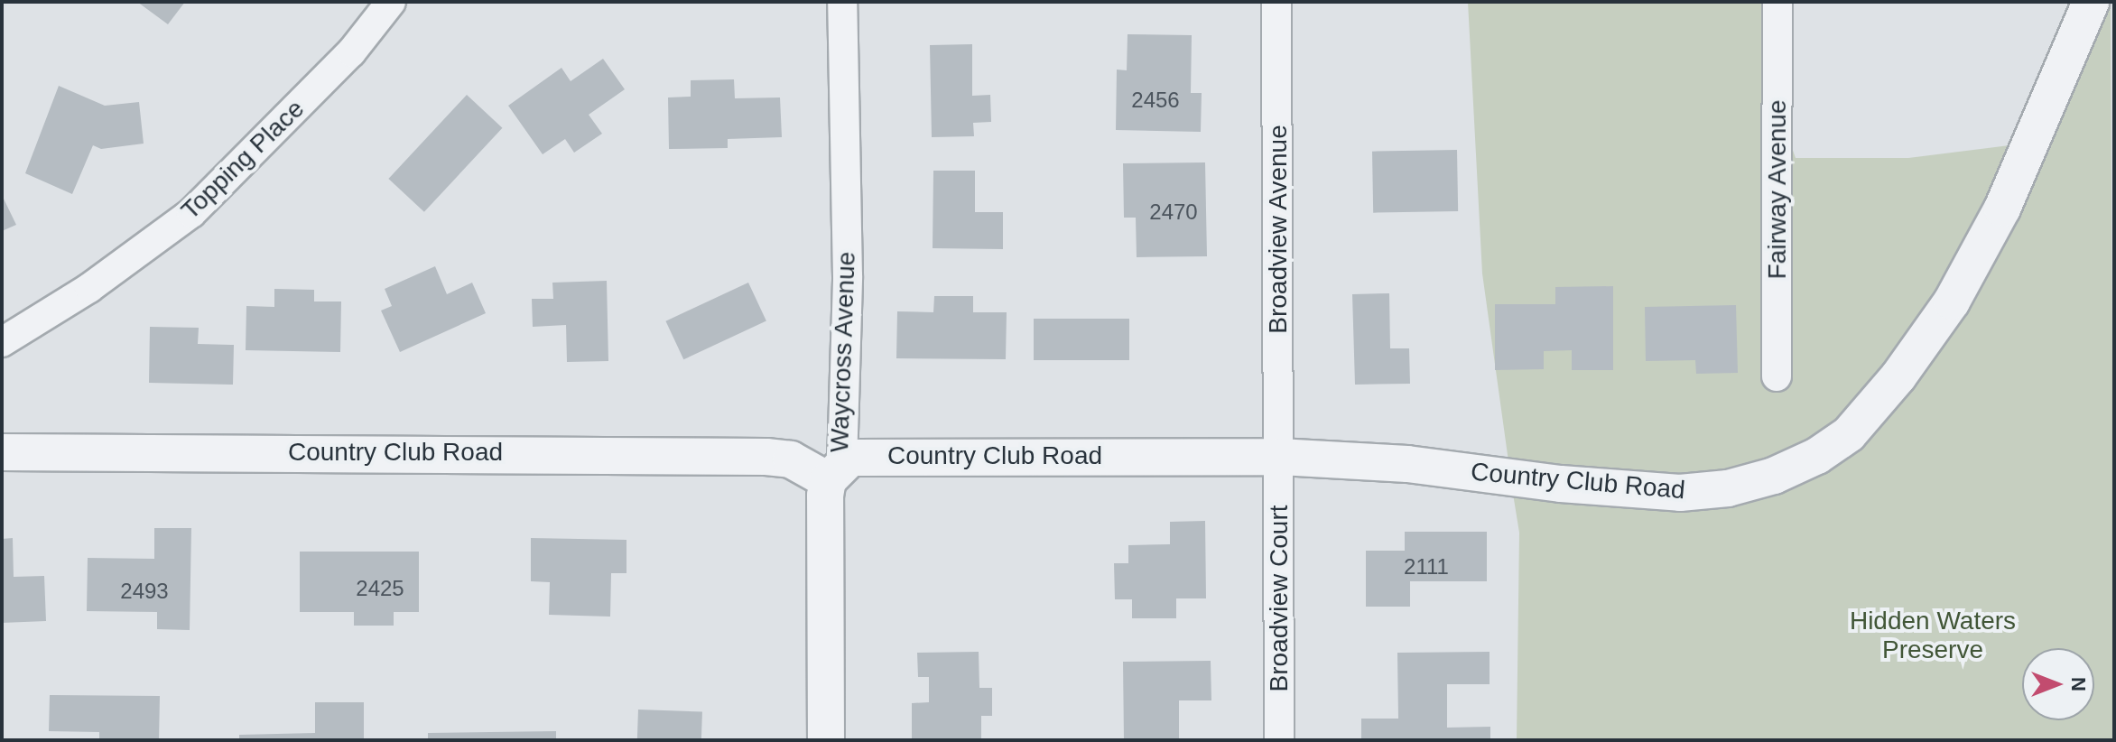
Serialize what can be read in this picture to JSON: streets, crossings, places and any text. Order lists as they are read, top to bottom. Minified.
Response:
{"streets":{"street":["Topping Place","Fairway Avenue","Broadview Avenue","Waycross Avenue","Country Club Road","Broadview Court"]},"crossings":[["Broadview Avenue","Country Club Road"],["Broadview Avenue","Broadview Court"],["Waycross Avenue","Country Club Road"],["Country Club Road","Broadview Court"]],"parks":["Hidden Waters Preserve"],"house_numbers":["2456","2470","2111","2425","2493"],"north":"right"}
